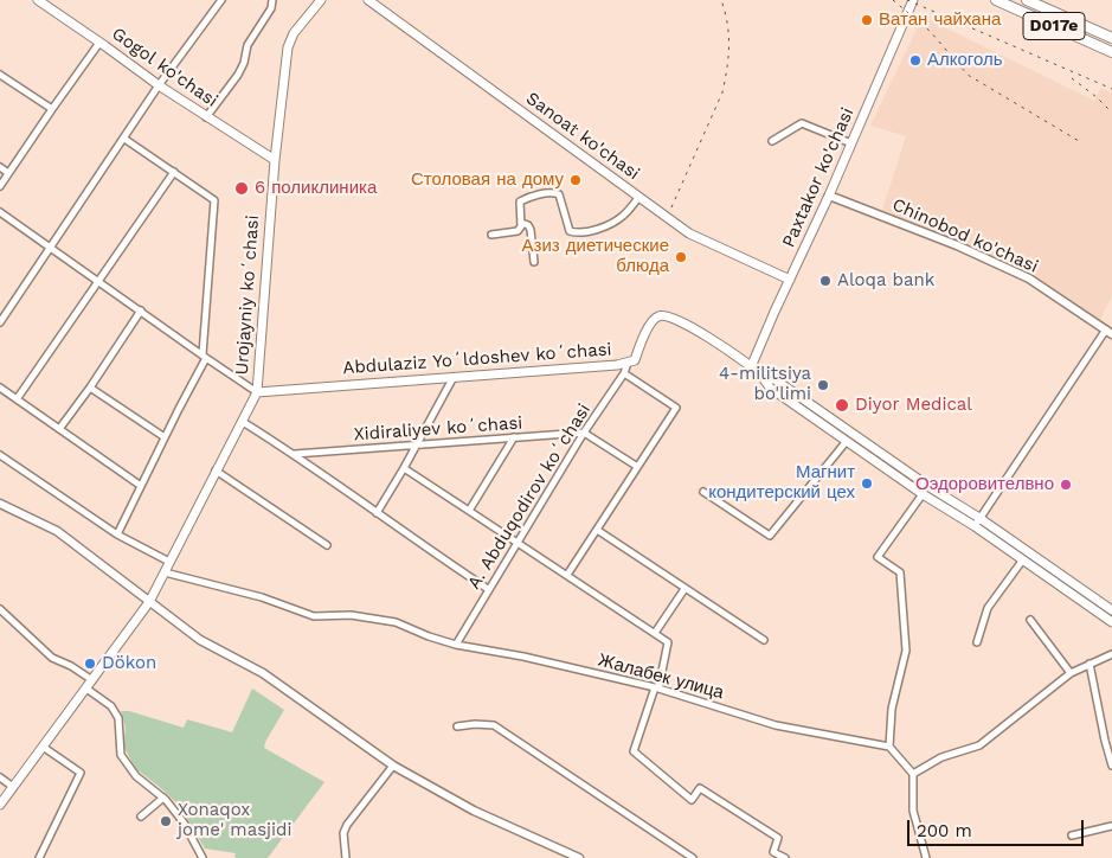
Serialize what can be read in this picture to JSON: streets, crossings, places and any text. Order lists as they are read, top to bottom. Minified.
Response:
{"streets":{"main road":["D017e","Gogol ko'chasi","Sanoat ko'chasi","Paxtakor ko'chasi","Urоjayniy koʻchasi","Abdulaziz Yoʻldoshev koʻchasi"],"street":["Chinobod ko'chasi","Xidiraliyev koʻchasi","A. Abduqodirov koʻchasi","Жалабек улица"]},"crossings":[["Gogol ko'chasi","Urоjayniy koʻchasi"],["Sanoat ko'chasi","Paxtakor ko'chasi"],["Paxtakor ko'chasi","Chinobod ko'chasi"],["Paxtakor ko'chasi","Abdulaziz Yoʻldoshev koʻchasi"],["Urоjayniy koʻchasi","Abdulaziz Yoʻldoshev koʻchasi"],["Abdulaziz Yoʻldoshev koʻchasi","A. Abduqodirov koʻchasi"],["Xidiraliyev koʻchasi","A. Abduqodirov koʻchasi"],["A. Abduqodirov koʻchasi","Жалабек улица"]],"places":["Ватан чайхана","Алкоголь","Столовая на дому","6 поликлиника","Азиз диетические блюда","Aloqa bank","4-militsiya bo'limi","Diyor Medical","Магнит кондитерский цех","Оэдоровителвно","Dökon","Xonaqox jome' masjidi"],"scale_bar":"200 m"}
